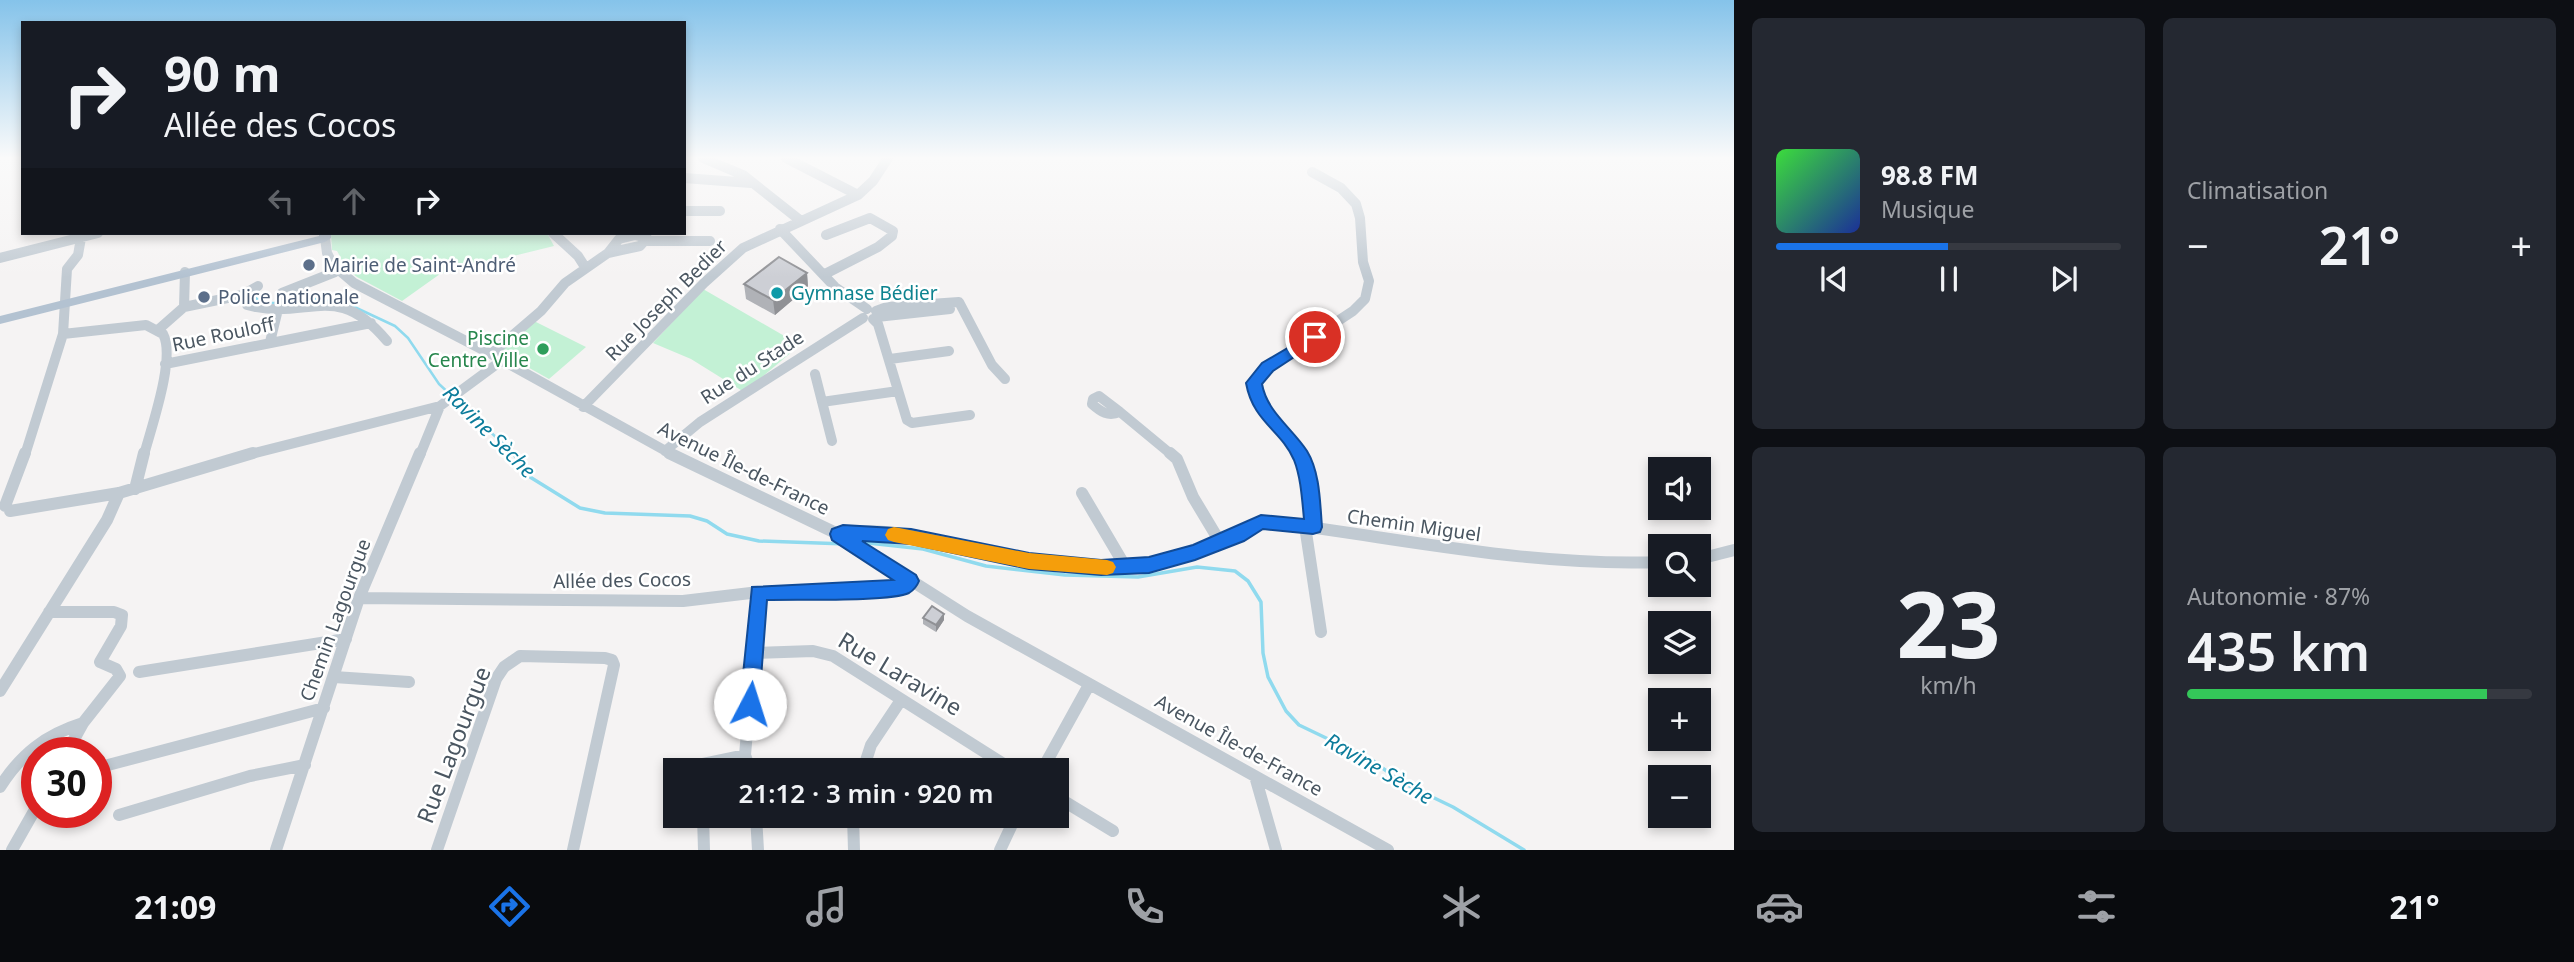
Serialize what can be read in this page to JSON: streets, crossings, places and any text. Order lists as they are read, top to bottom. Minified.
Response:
{"streets":{"street":["Rue Joseph Bedier","Rue Rouloff","Rue du Stade","Avenue Île-de-France","Chemin Miguel","Allée des Cocos","Chemin Lagourgue","Rue Laravine","Rue Lagourgue"]},"crossings":[["Rue Joseph Bedier","Avenue Île-de-France"],["Rue du Stade","Avenue Île-de-France"],["Avenue Île-de-France","Chemin Miguel"],["Avenue Île-de-France","Allée des Cocos"],["Allée des Cocos","Chemin Lagourgue"]],"water":["Ravine Sèche"],"places":["Mairie de Saint-André","Gymnase Bédier","Police nationale","Piscine Centre Ville"],"page":{"tile":["Climatisation",["23","km/h"],["Autonomie · 87%","435 km"]],"turn":["90 m","Allée des Cocos"],"song":["98.8 FM","Musique"],"heat":["−","21°","+"],"map_buttons":["+","−"],"limit":"30","trip":"21:12 · 3 min · 920 m","tabs":["21:09","21°"]}}
